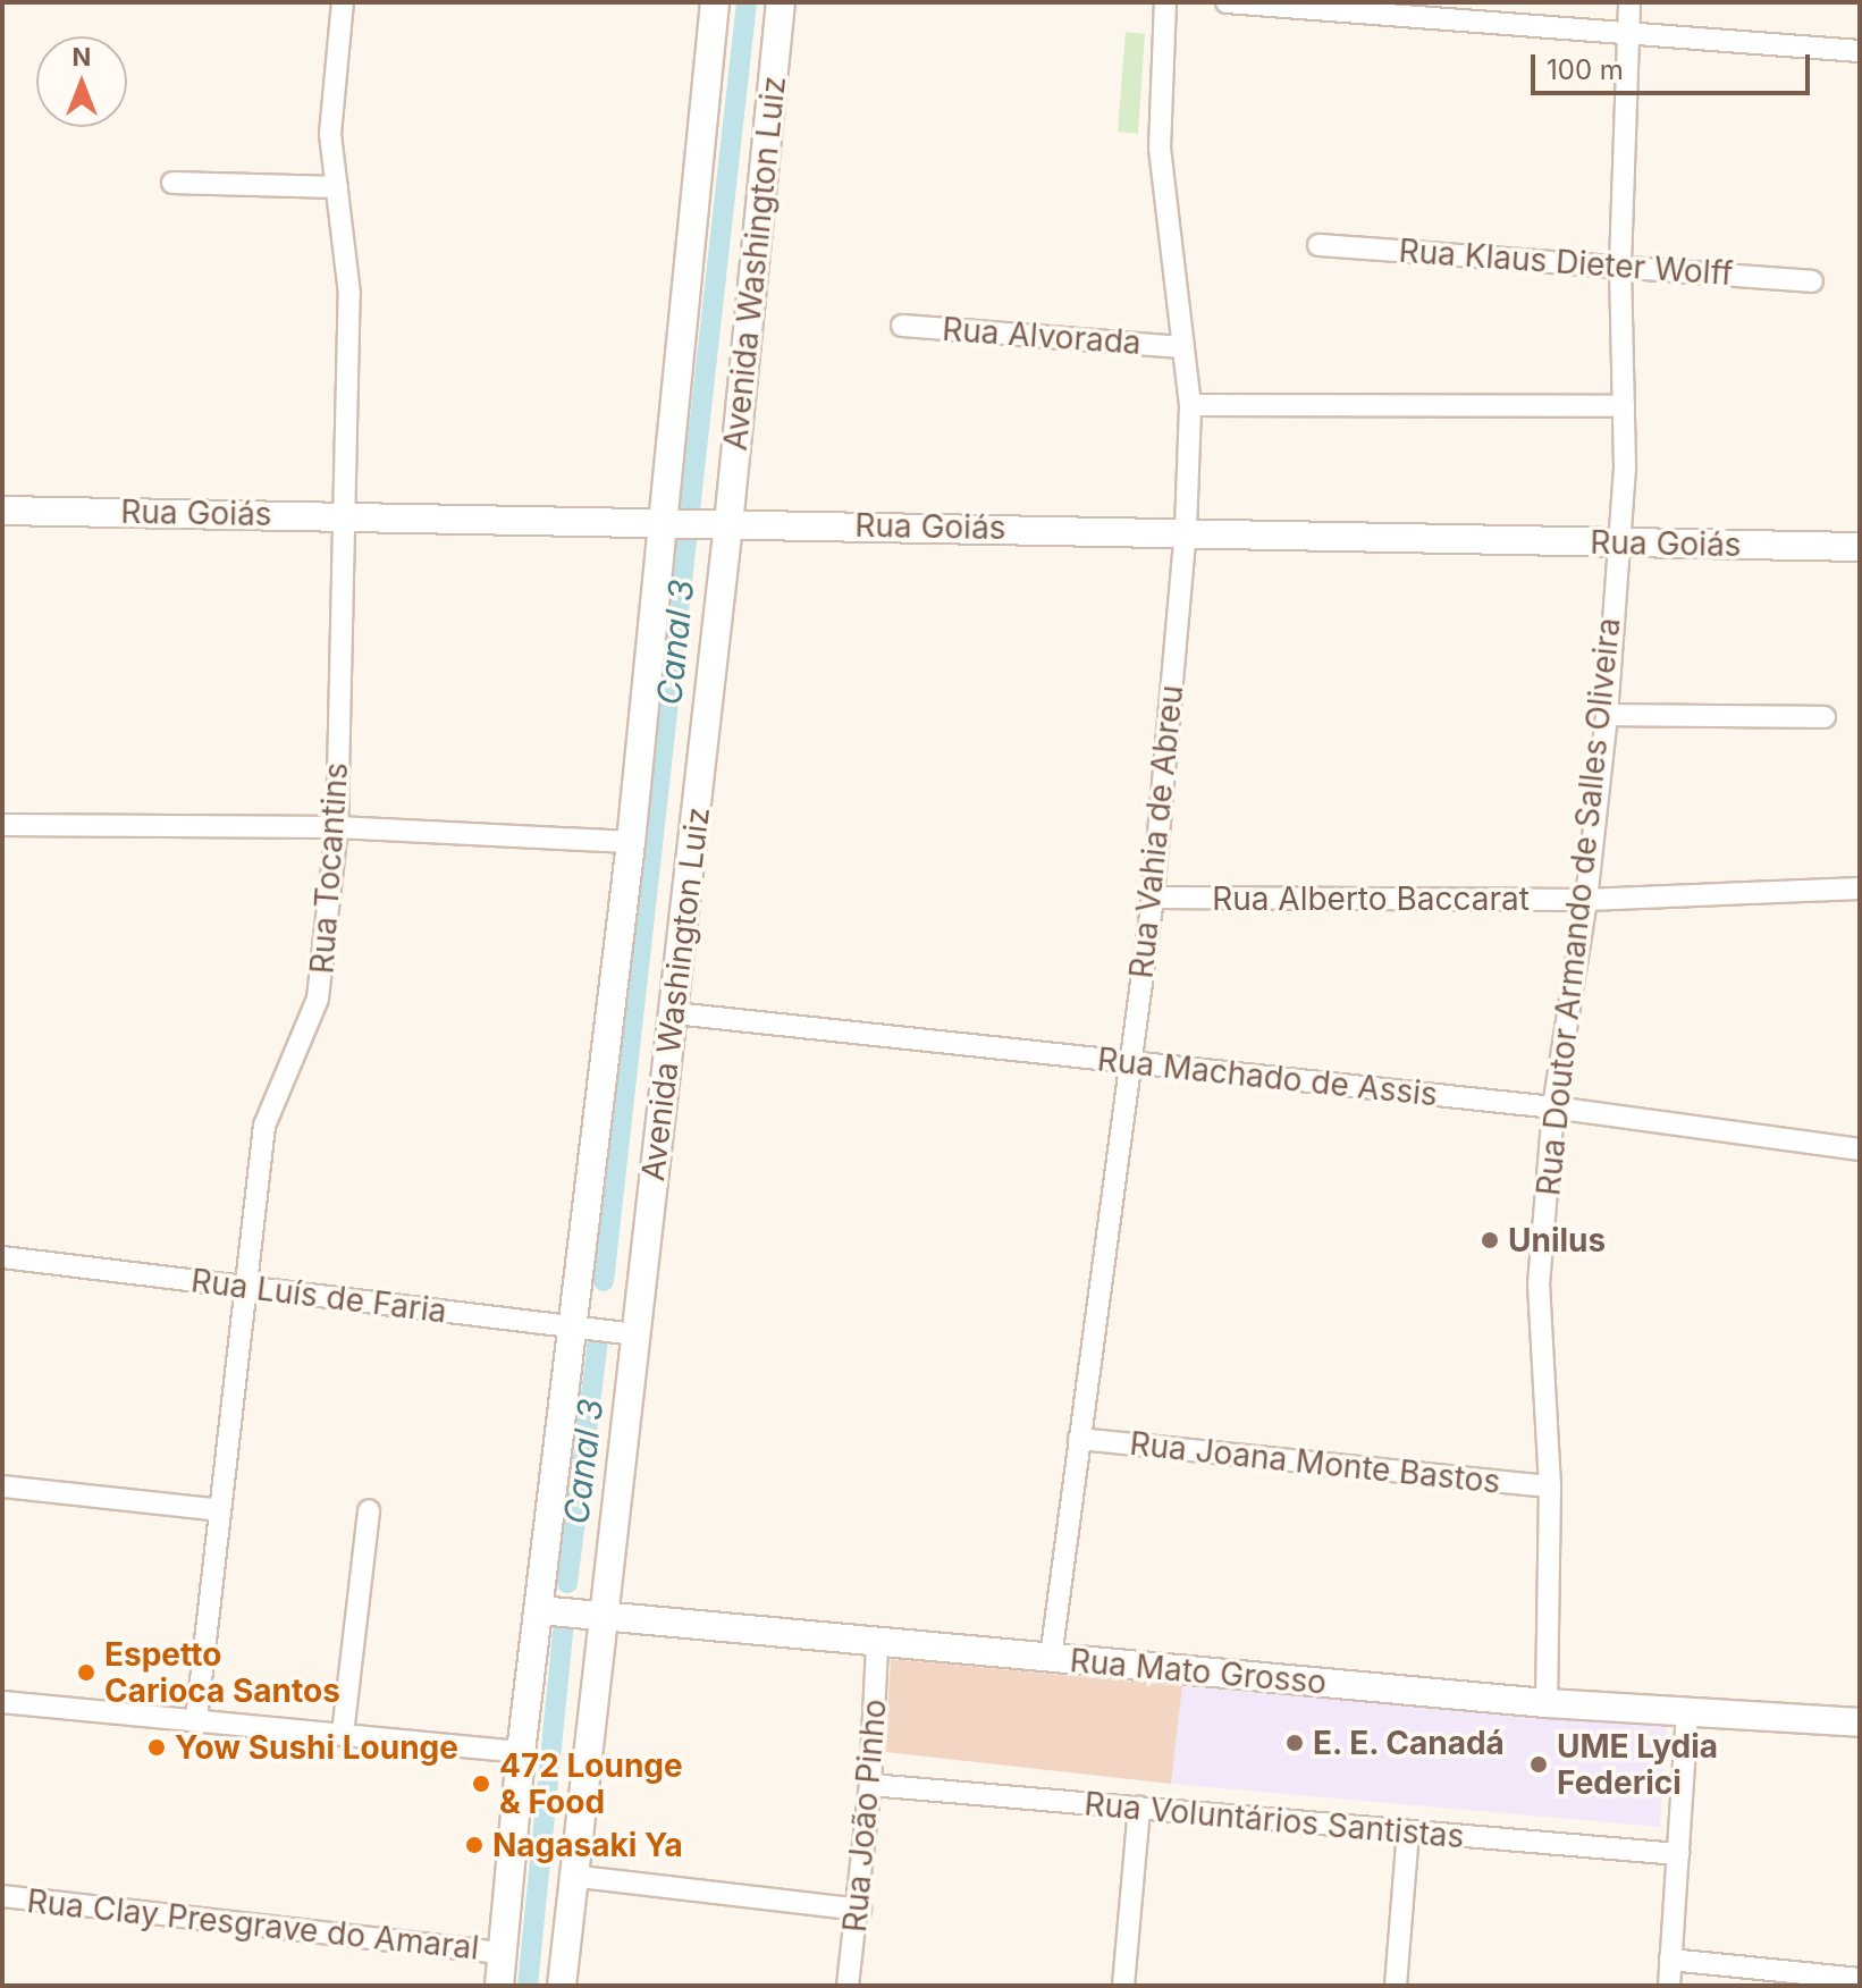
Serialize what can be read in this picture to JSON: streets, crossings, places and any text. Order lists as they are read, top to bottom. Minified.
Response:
{"streets":{"main road":["Avenida Washington Luiz","Rua Goiás","Rua Mato Grosso"],"street":["Rua Klaus Dieter Wolff","Rua Alvorada","Rua Vahia de Abreu","Rua Tocantins","Rua Alberto Baccarat","Rua Doutor Armando de Salles Oliveira","Rua Machado de Assis","Rua Luís de Faria","Rua Joana Monte Bastos","Rua João Pinho","Rua Voluntários Santistas","Rua Clay Presgrave do Amaral"]},"crossings":[["Rua Klaus Dieter Wolff","Rua Doutor Armando de Salles Oliveira"],["Avenida Washington Luiz","Rua Goiás"],["Avenida Washington Luiz","Rua Machado de Assis"],["Avenida Washington Luiz","Rua Luís de Faria"],["Avenida Washington Luiz","Rua Mato Grosso"],["Avenida Washington Luiz","Rua Clay Presgrave do Amaral"],["Rua Alvorada","Rua Vahia de Abreu"],["Rua Goiás","Rua Vahia de Abreu"],["Rua Goiás","Rua Tocantins"],["Rua Goiás","Rua Doutor Armando de Salles Oliveira"],["Rua Vahia de Abreu","Rua Alberto Baccarat"],["Rua Vahia de Abreu","Rua Machado de Assis"],["Rua Vahia de Abreu","Rua Joana Monte Bastos"],["Rua Vahia de Abreu","Rua Mato Grosso"],["Rua Tocantins","Rua Luís de Faria"],["Rua Alberto Baccarat","Rua Doutor Armando de Salles Oliveira"],["Rua Doutor Armando de Salles Oliveira","Rua Machado de Assis"],["Rua Doutor Armando de Salles Oliveira","Rua Joana Monte Bastos"],["Rua Doutor Armando de Salles Oliveira","Rua Mato Grosso"],["Rua Mato Grosso","Rua João Pinho"],["Rua João Pinho","Rua Voluntários Santistas"]],"water":["Canal 3"],"places":["Unilus","Espetto Carioca Santos","E. E. Canadá","Yow Sushi Lounge","UME Lydia Federici","472 Lounge & Food","Nagasaki Ya"],"scale_bar":"100 m","north":"top"}
